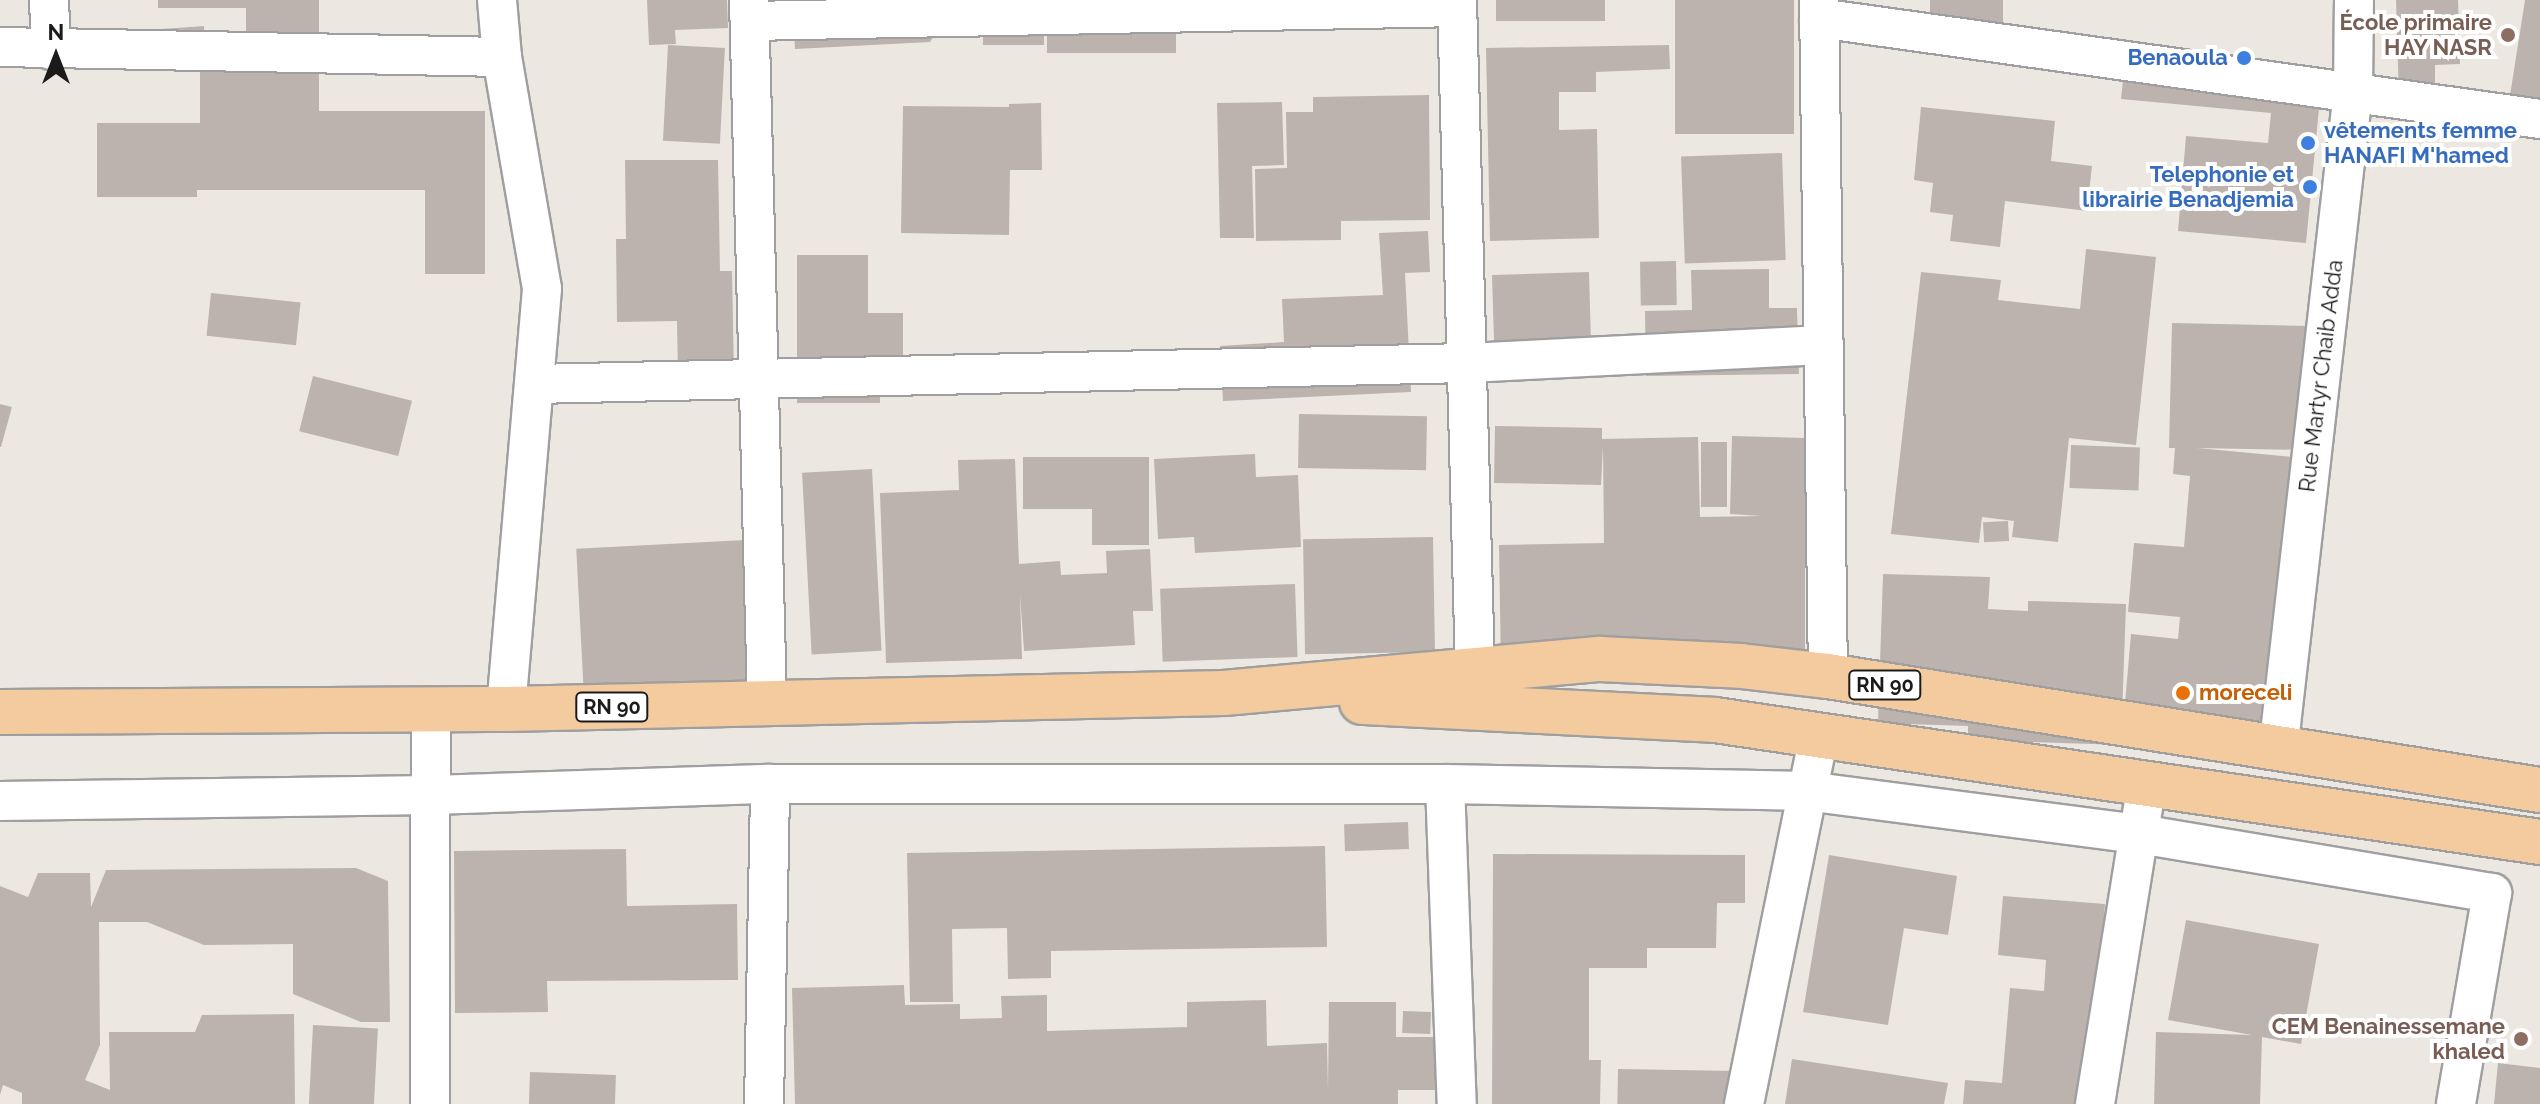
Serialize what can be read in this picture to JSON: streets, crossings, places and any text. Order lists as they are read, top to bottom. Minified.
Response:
{"streets":{"main road":["RN 90"],"street":["Rue Martyr Chaib Adda"]},"crossings":[["Rue Martyr Chaib Adda","RN 90"]],"places":["École primaire HAY NASR","Benaoula","vêtements femme HANAFI M'hamed","Telephonie et librairie Benadjemia","moreceli","CEM Benainessemane khaled"],"north":"top"}
